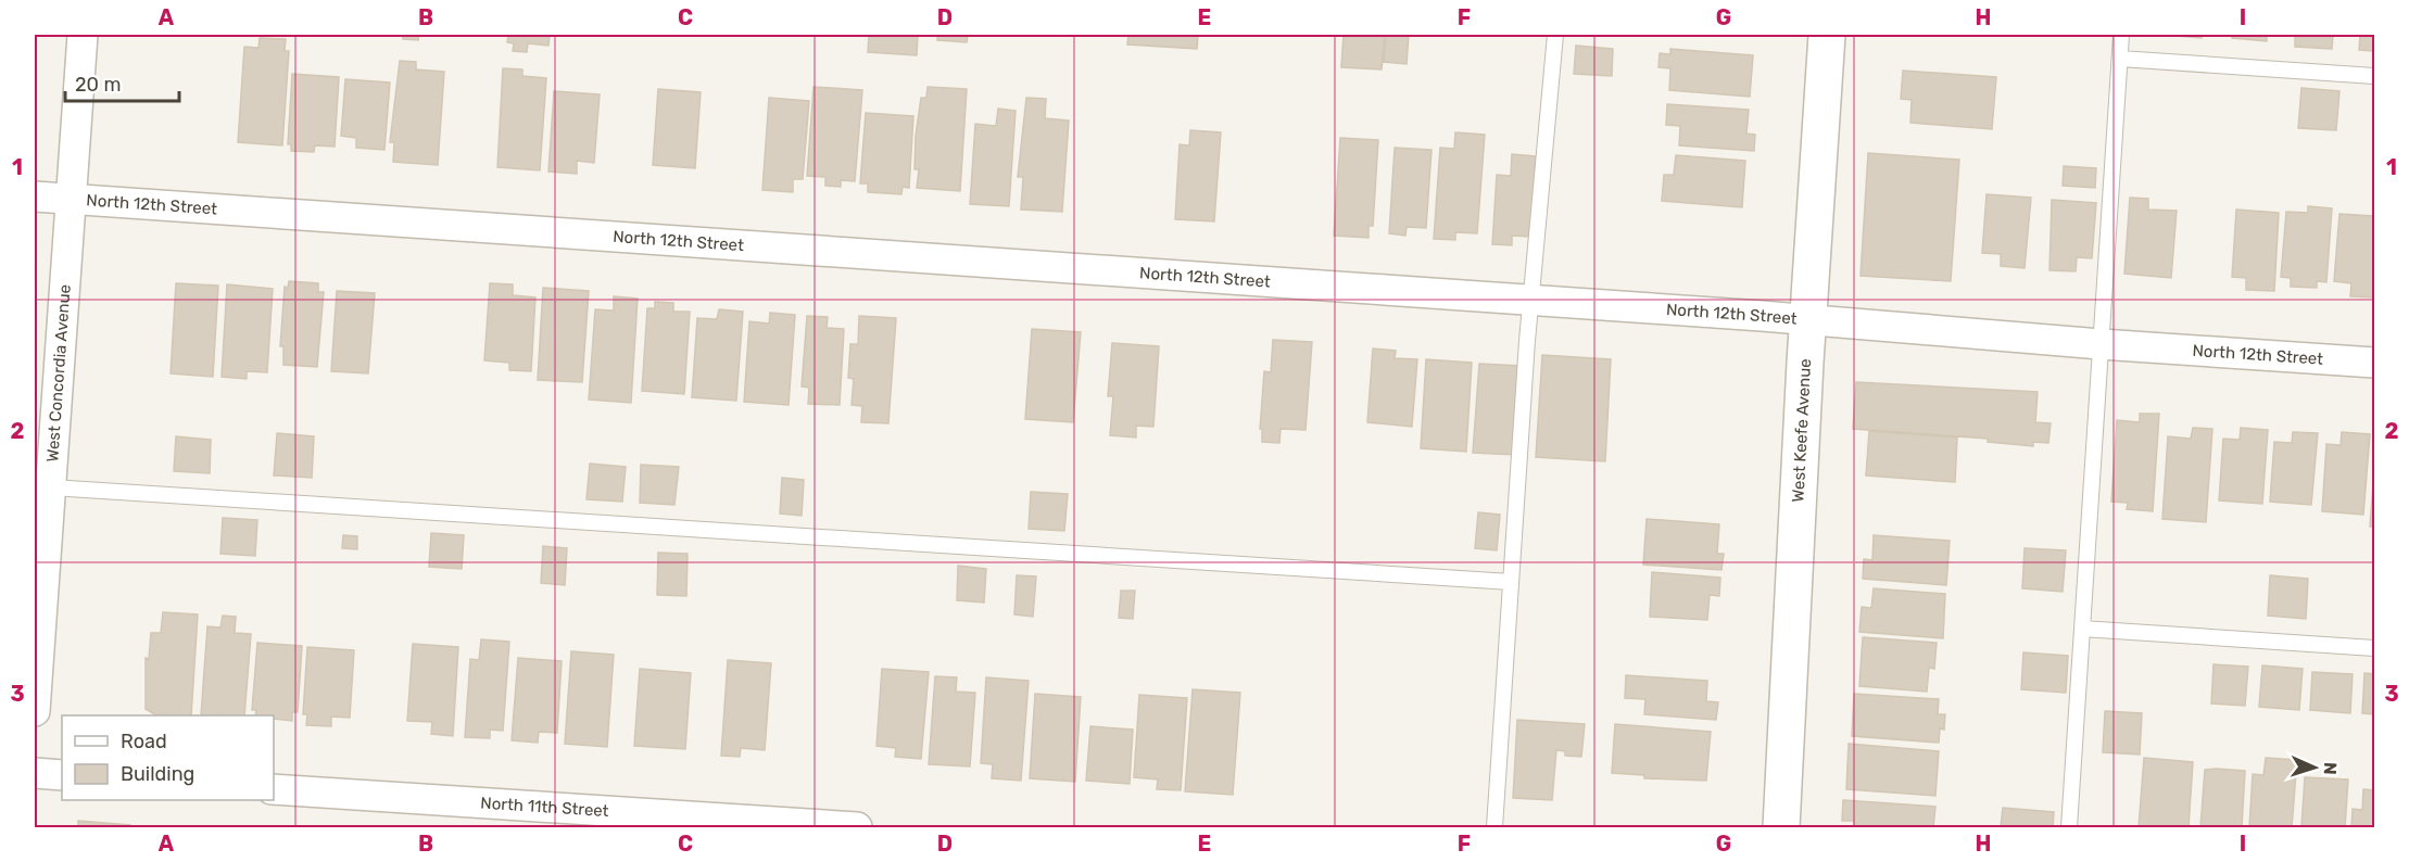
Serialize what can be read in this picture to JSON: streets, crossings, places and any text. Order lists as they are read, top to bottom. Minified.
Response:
{"streets":{"street":["North 12th Street","West Concordia Avenue","West Keefe Avenue","North 11th Street"]},"crossings":[["North 12th Street","West Concordia Avenue"],["North 12th Street","West Keefe Avenue"]],"legend":["Road","Building"],"scale_bar":"20 m","north":"right","grid":{"columns":["A","B","C","D","E","F","G","H","I"],"rows":["1","2","3"]}}
